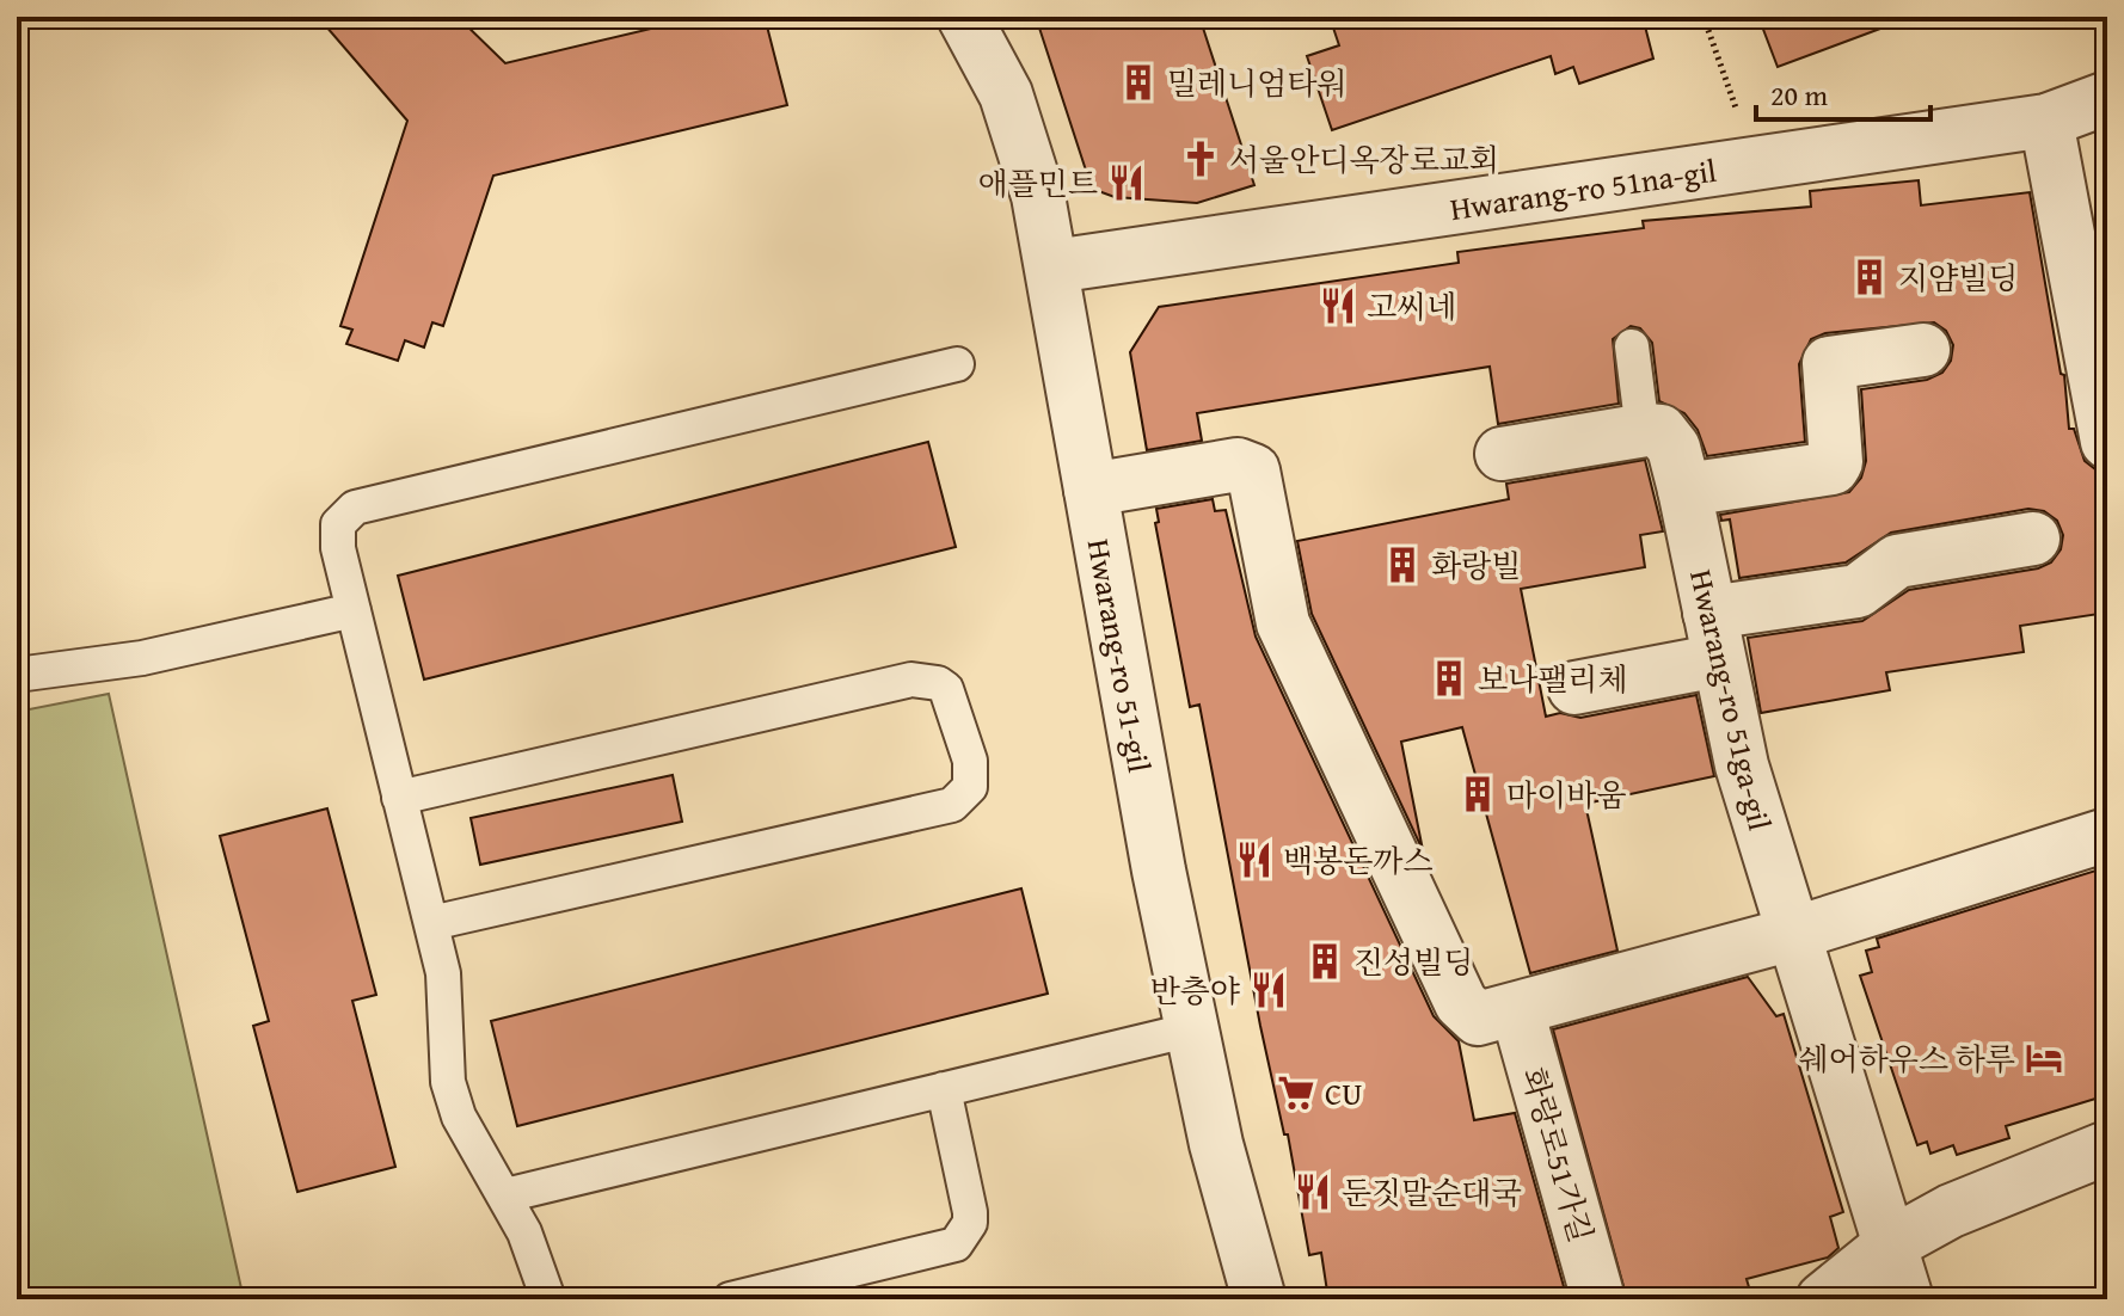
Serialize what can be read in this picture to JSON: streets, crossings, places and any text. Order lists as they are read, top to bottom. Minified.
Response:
{"streets":{"street":["Hwarang-ro 51na-gil","Hwarang-ro 51-gil","Hwarang-ro 51ga-gil","화랑로51가길"]},"crossings":[["Hwarang-ro 51na-gil","Hwarang-ro 51-gil"]],"places":{"building":["밀레니엄타워","지얌빌딩","화랑빌","보나팰리체","마이바움","진성빌딩"],"church":["서울안디옥장로교회"],"restaurant":["애플민트","고씨네","백봉돈까스","반층야","둔짓말순대국"],"hotel":["쉐어하우스 하루"],"supermarket":["CU"]},"scale_bar":"20 m"}
